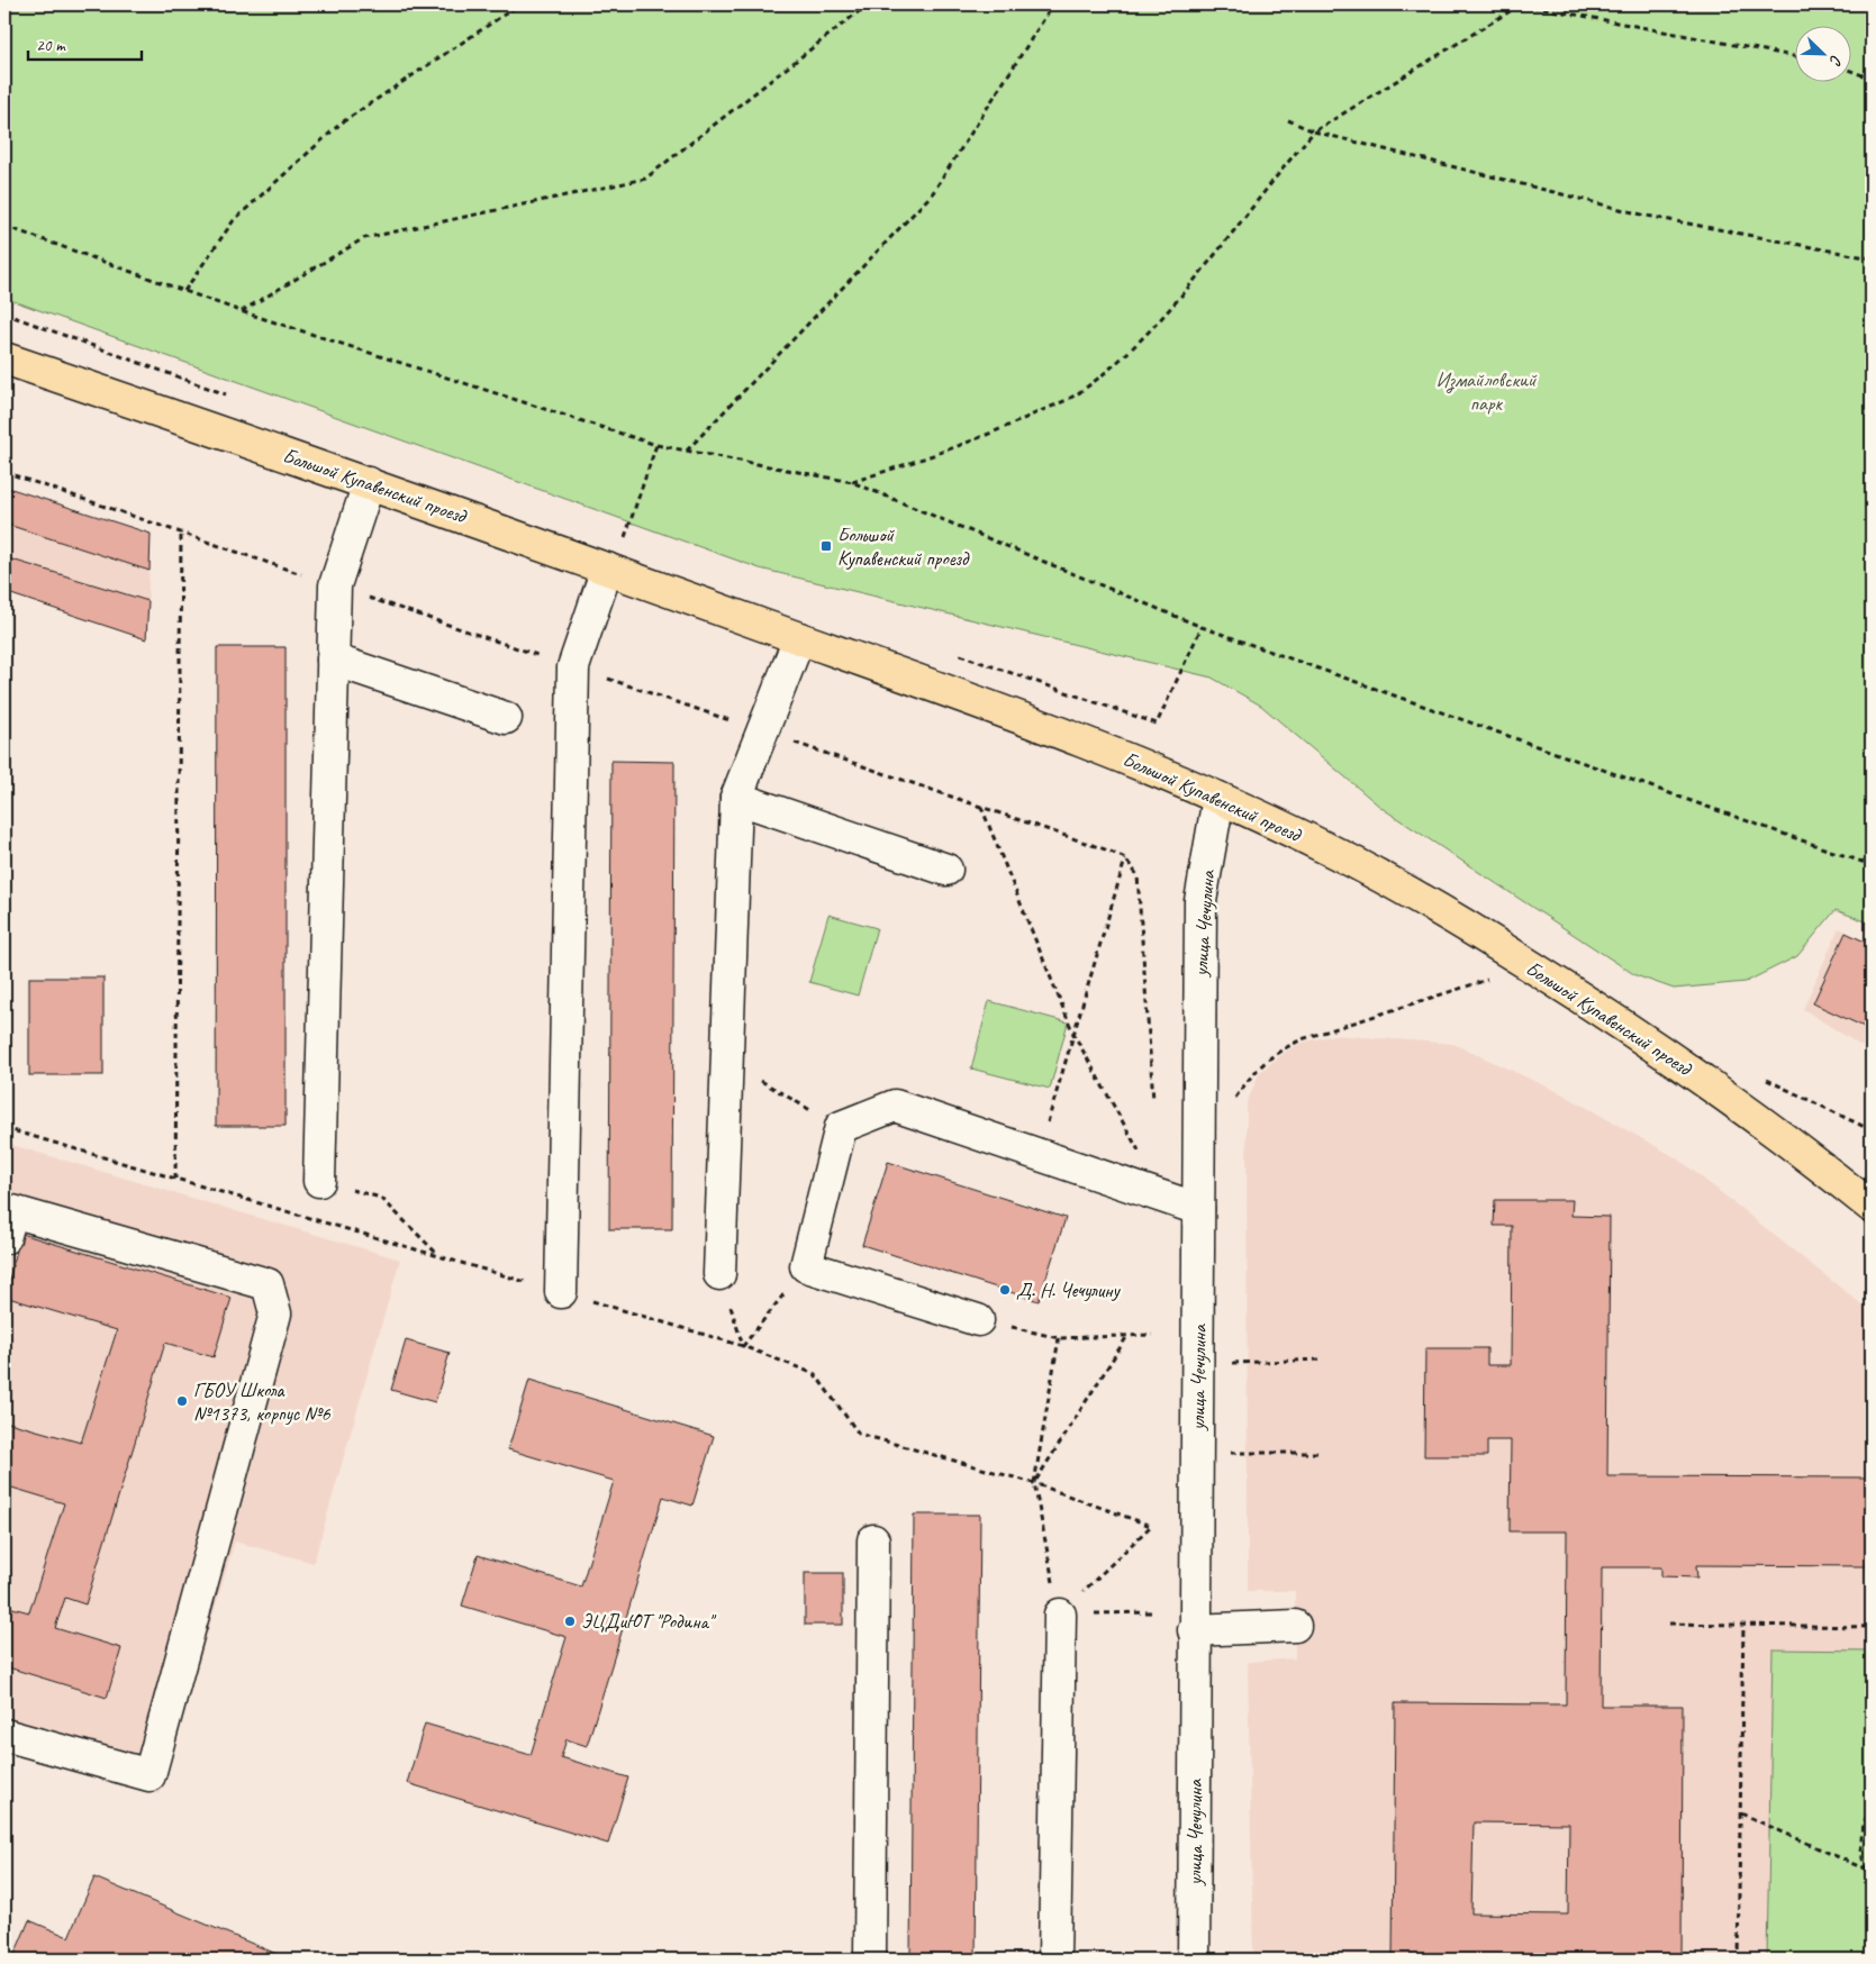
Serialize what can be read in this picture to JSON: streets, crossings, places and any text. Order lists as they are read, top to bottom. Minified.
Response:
{"streets":{"main road":["Большой Купавенский проезд"],"street":["улица Чечулина"]},"crossings":[["Большой Купавенский проезд","улица Чечулина"]],"parks":["Измайловский парк"],"places":{"transit":["Большой Купавенский проезд"],"other":["Д. Н. Чечулину","ГБОУ Школа №1373, корпус №6","ЭЦДиЮТ \"Родина\""]},"scale_bar":"20 m","north":"bottom right"}
